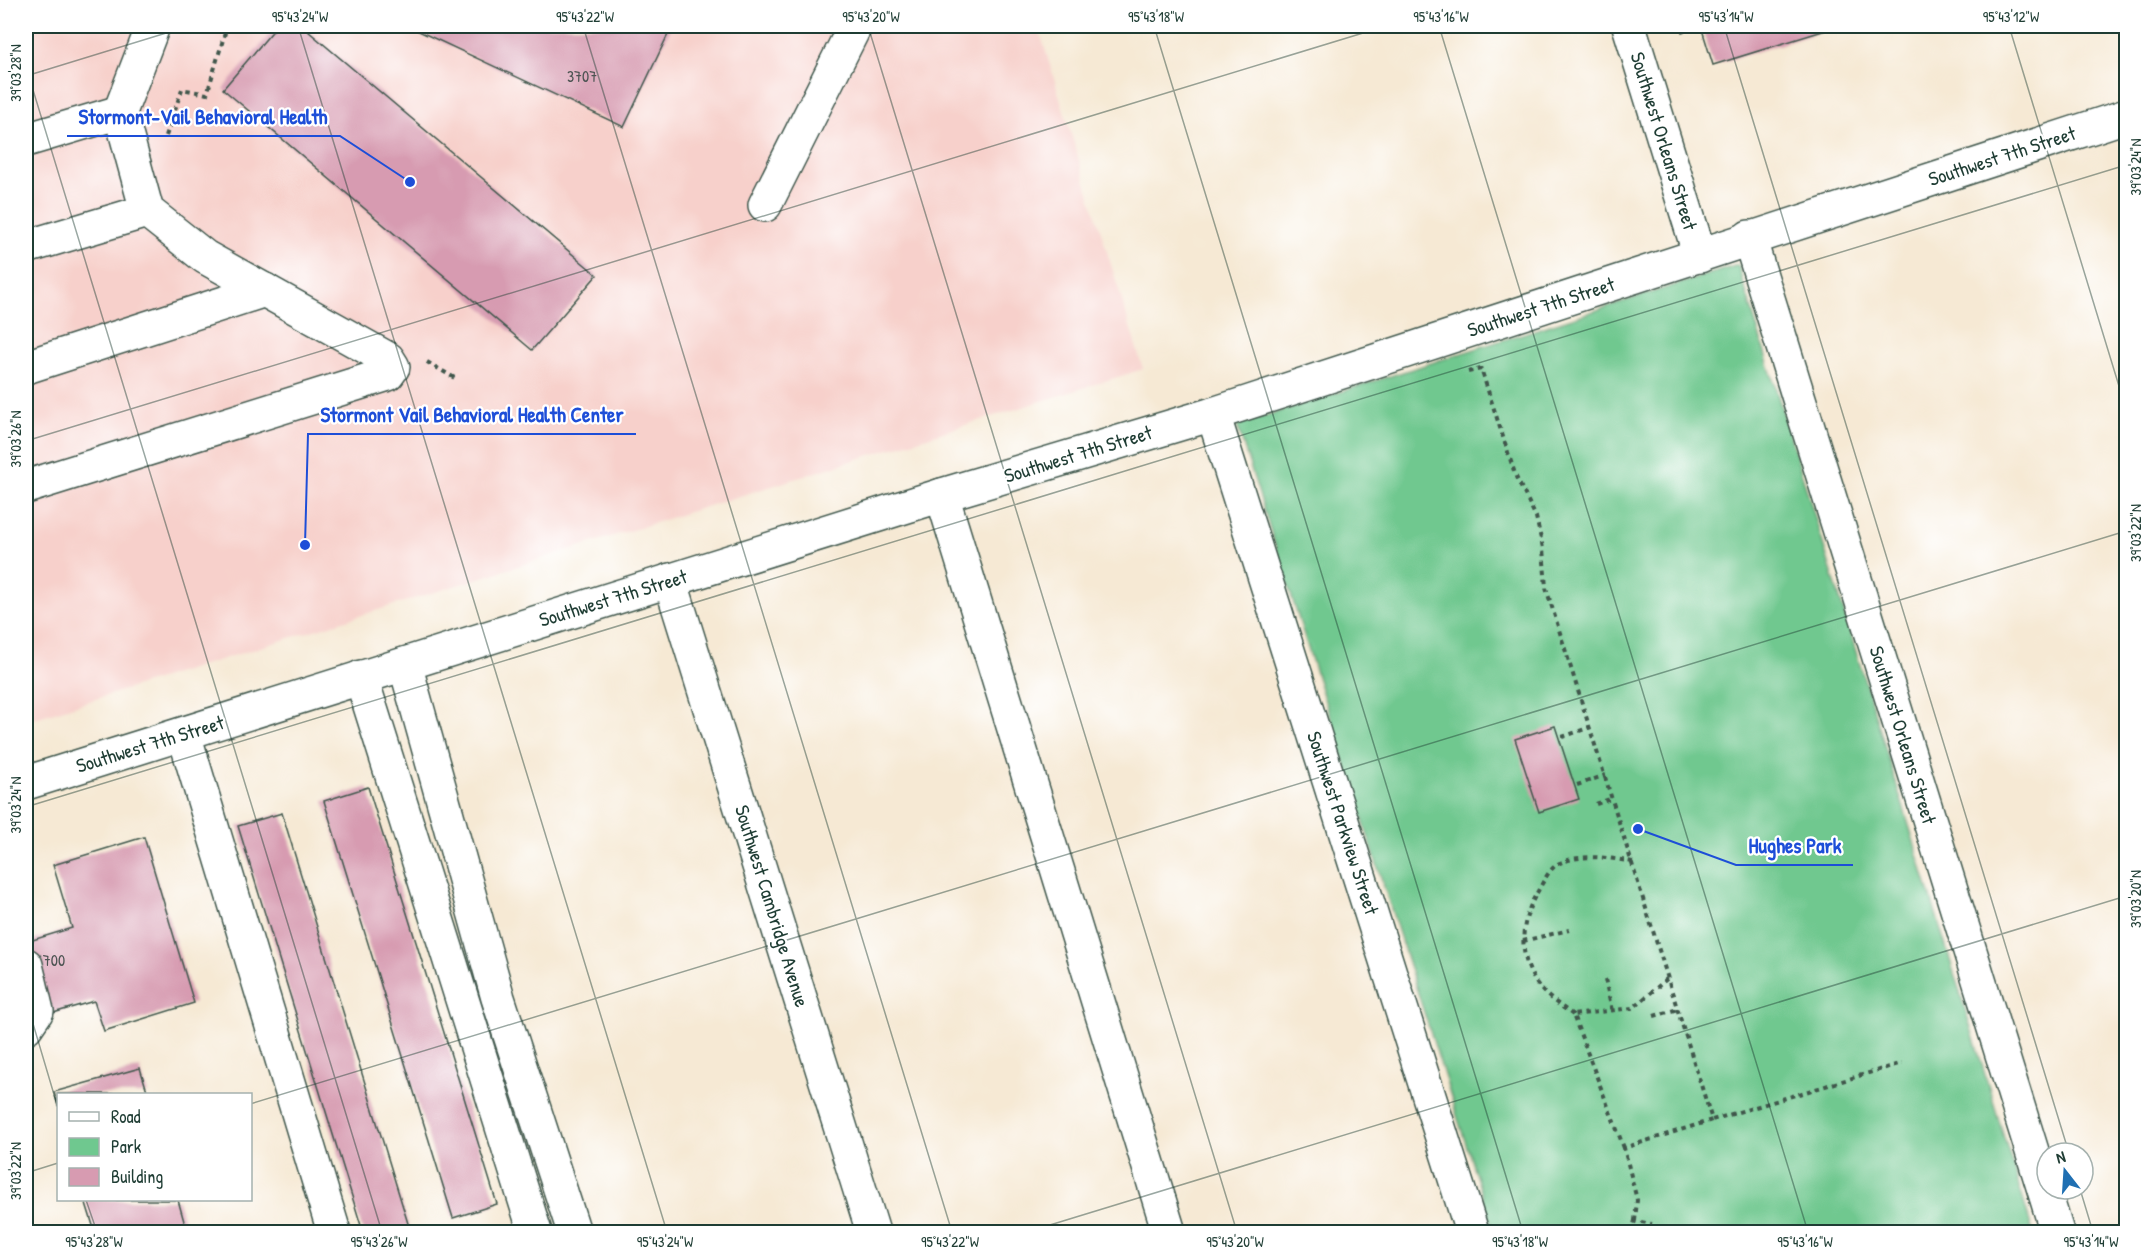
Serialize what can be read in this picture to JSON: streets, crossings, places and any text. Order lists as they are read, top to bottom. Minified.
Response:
{"streets":{"street":["Southwest Orleans Street","Southwest 7th Street","Southwest Parkview Street","Southwest Cambridge Avenue"]},"crossings":[["Southwest Orleans Street","Southwest 7th Street"],["Southwest 7th Street","Southwest Parkview Street"],["Southwest 7th Street","Southwest Cambridge Avenue"]],"places":["Stormont-Vail Behavioral Health","Stormont Vail Behavioral Health Center","Hughes Park"],"house_numbers":["3707","700"],"legend":["Road","Park","Building"],"north":"top","coordinates":["95°43'24\"W","95°43'22\"W","95°43'20\"W","95°43'18\"W","95°43'16\"W","95°43'14\"W","95°43'12\"W","39°03'28\"N","39°03'24\"N","39°03'26\"N","39°03'22\"N","39°03'20\"N","95°43'28\"W","95°43'26\"W"]}
